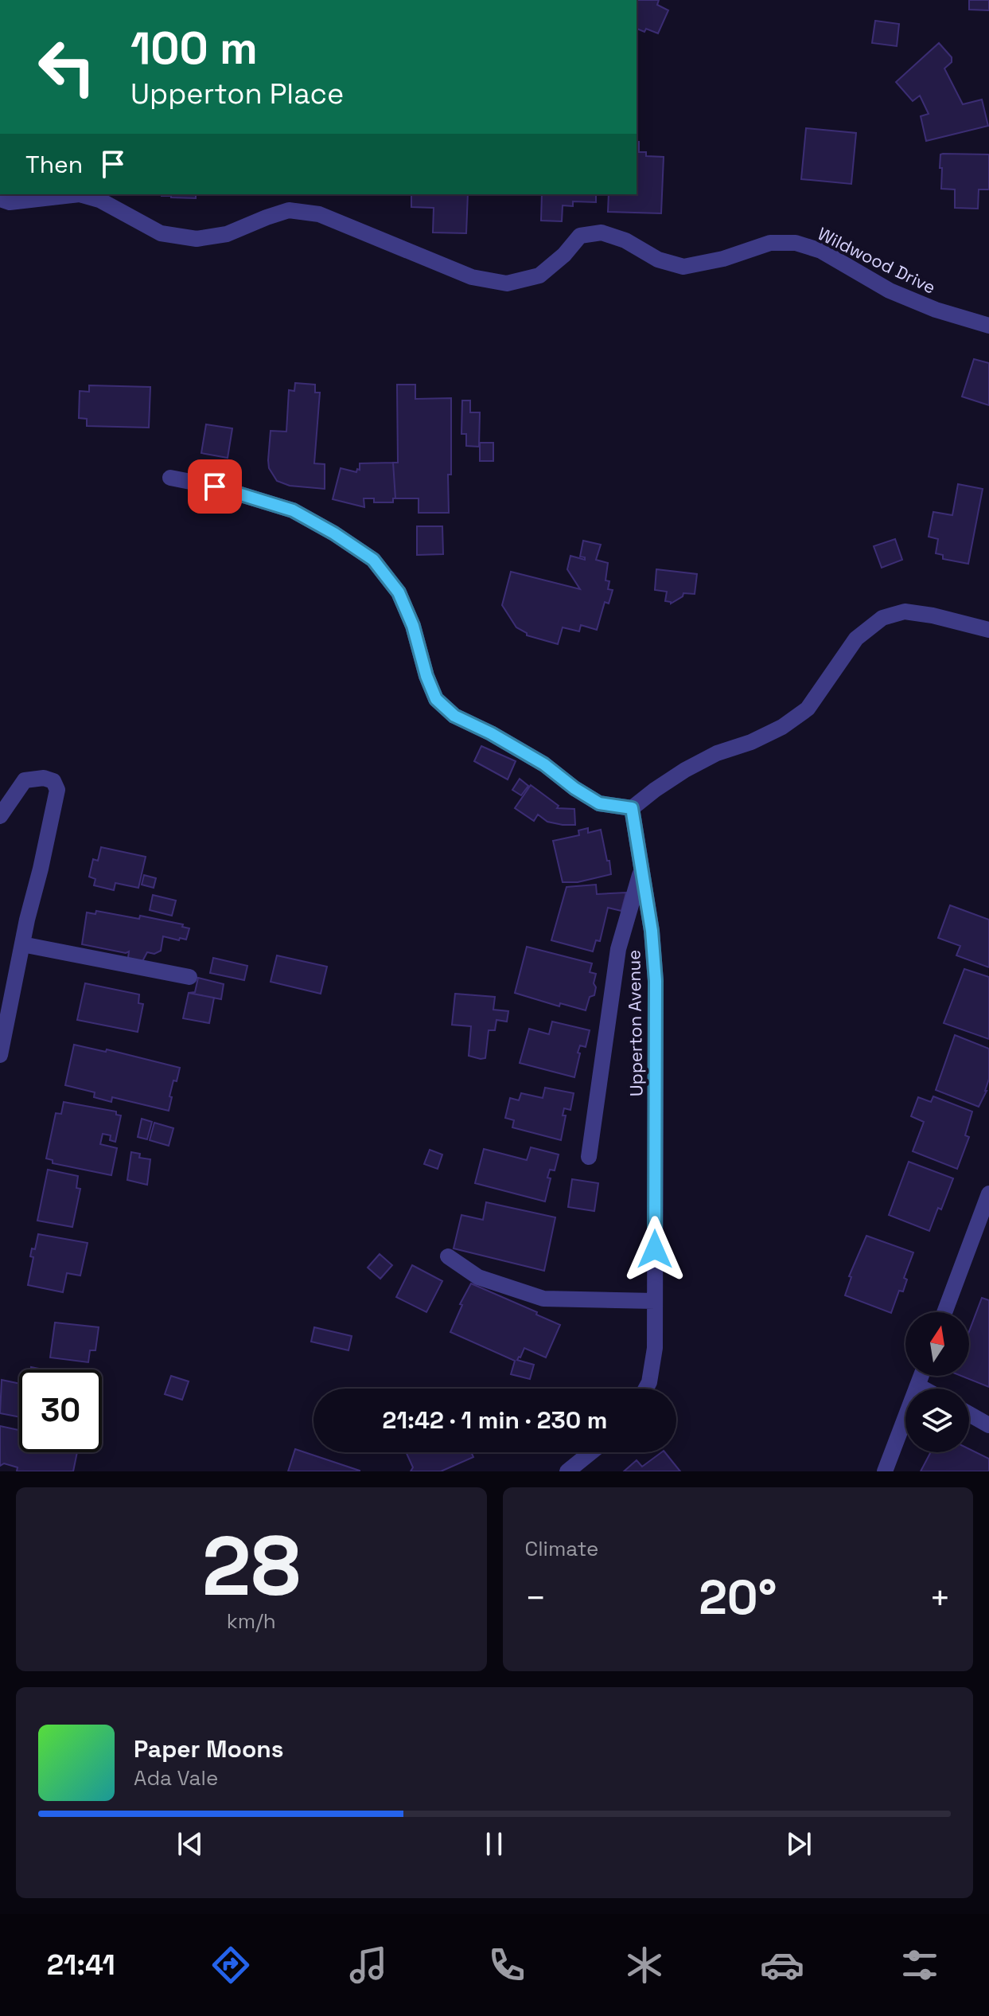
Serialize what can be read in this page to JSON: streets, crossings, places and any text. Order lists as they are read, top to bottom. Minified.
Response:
{"streets":{"street":["Wildwood Drive","Upperton Avenue"]},"north":"top","page":{"turn":["100 m","Upperton Place"],"then":"Then","limit":"30","trip":"21:42 · 1 min · 230 m","tile":[["28","km/h"],"Climate"],"heat":["−","20°","+"],"song":["Paper Moons","Ada Vale"],"tabs":"21:41"}}
